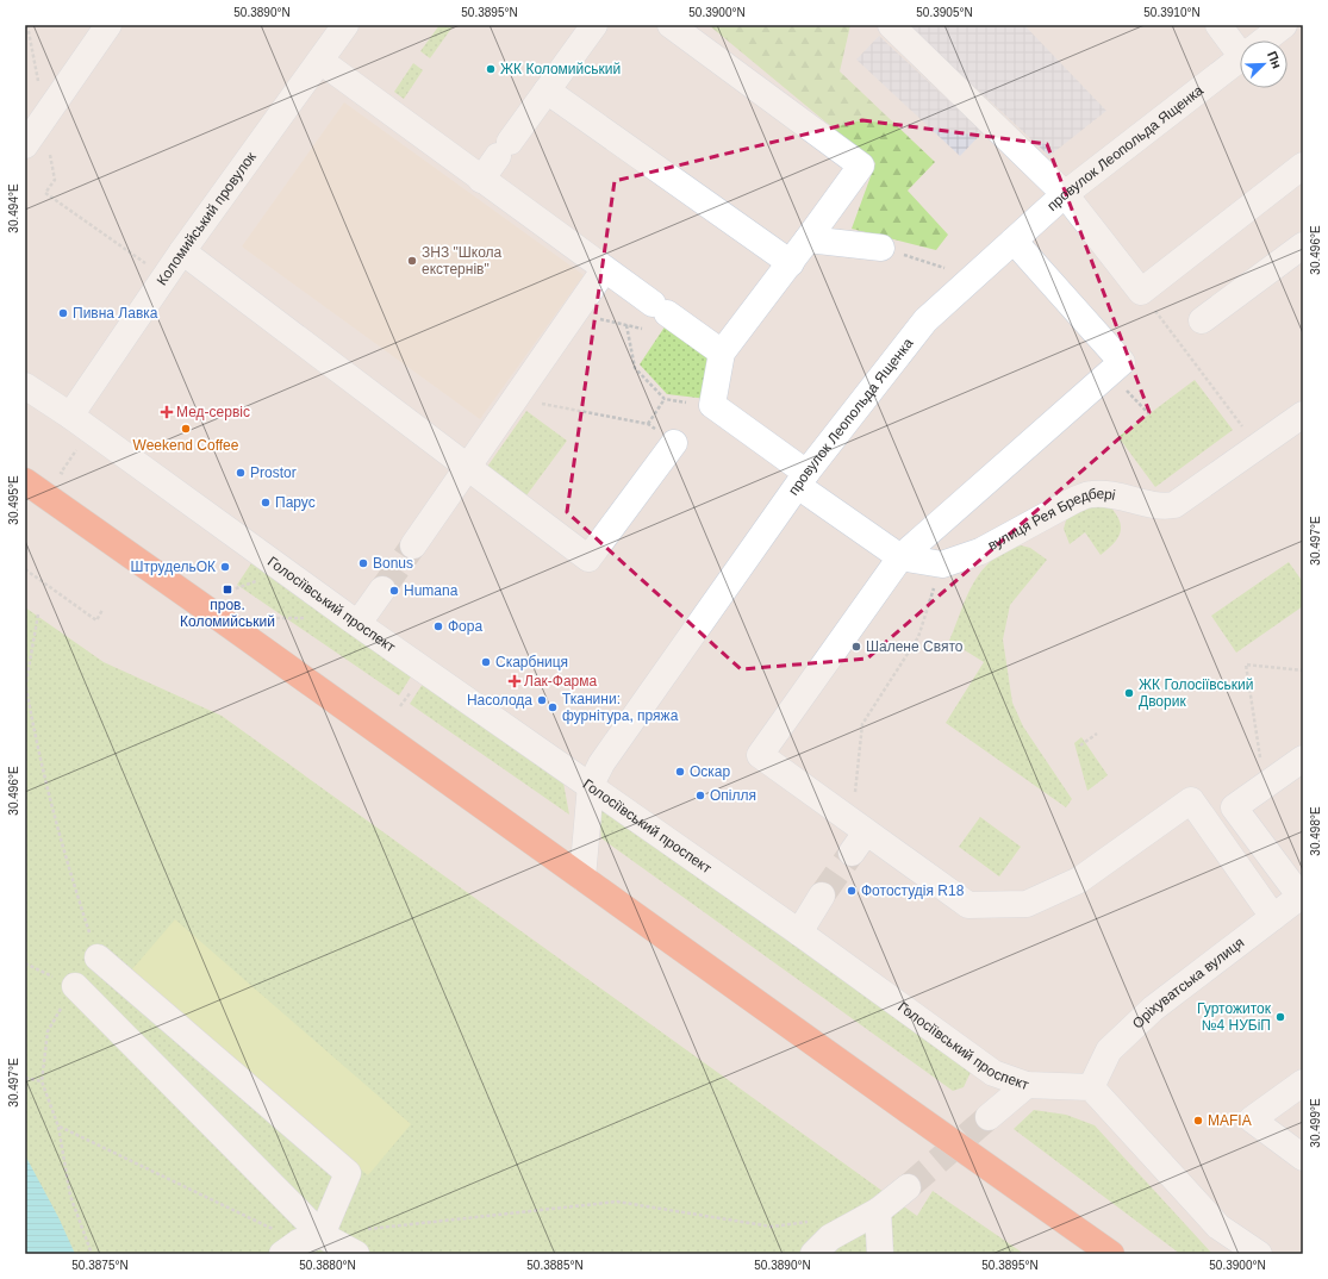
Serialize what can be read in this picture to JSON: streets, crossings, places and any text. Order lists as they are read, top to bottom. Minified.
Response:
{"streets":{"street":["провулок Леопольда Ященка","Коломийський провулок","вулиця Рея Бредбері","Голосіївський проспект","Оріхуватська вулиця"]},"crossings":[["провулок Леопольда Ященка","вулиця Рея Бредбері"],["провулок Леопольда Ященка","Голосіївський проспект"],["Коломийський провулок","Голосіївський проспект"],["Голосіївський проспект","Оріхуватська вулиця"]],"places":{"other":["ЖК Коломийський","ЗНЗ \"Школа екстернів\"","Пивна Лавка","Weekend Coffee","Prostor","Парус","Bonus","ШтрудельОК","Humana","Фора","Шалене Свято","Скарбниця","ЖК Голосіївський Дворик","Насолода","Тканини: фурнітура, пряжа","Оскар","Опілля","Фотостудія R18","Гуртожиток №4 НУБіП","MAFIA"],"health":["Мед-сервіс","Лак-Фарма"],"transit":["пров. Коломийський"]},"north":"top right","coordinates":["50.3890°N","50.3895°N","50.3900°N","50.3905°N","50.3910°N","30.494°E","30.496°E","30.495°E","30.497°E","30.498°E","30.499°E","50.3875°N","50.3880°N","50.3885°N"]}
